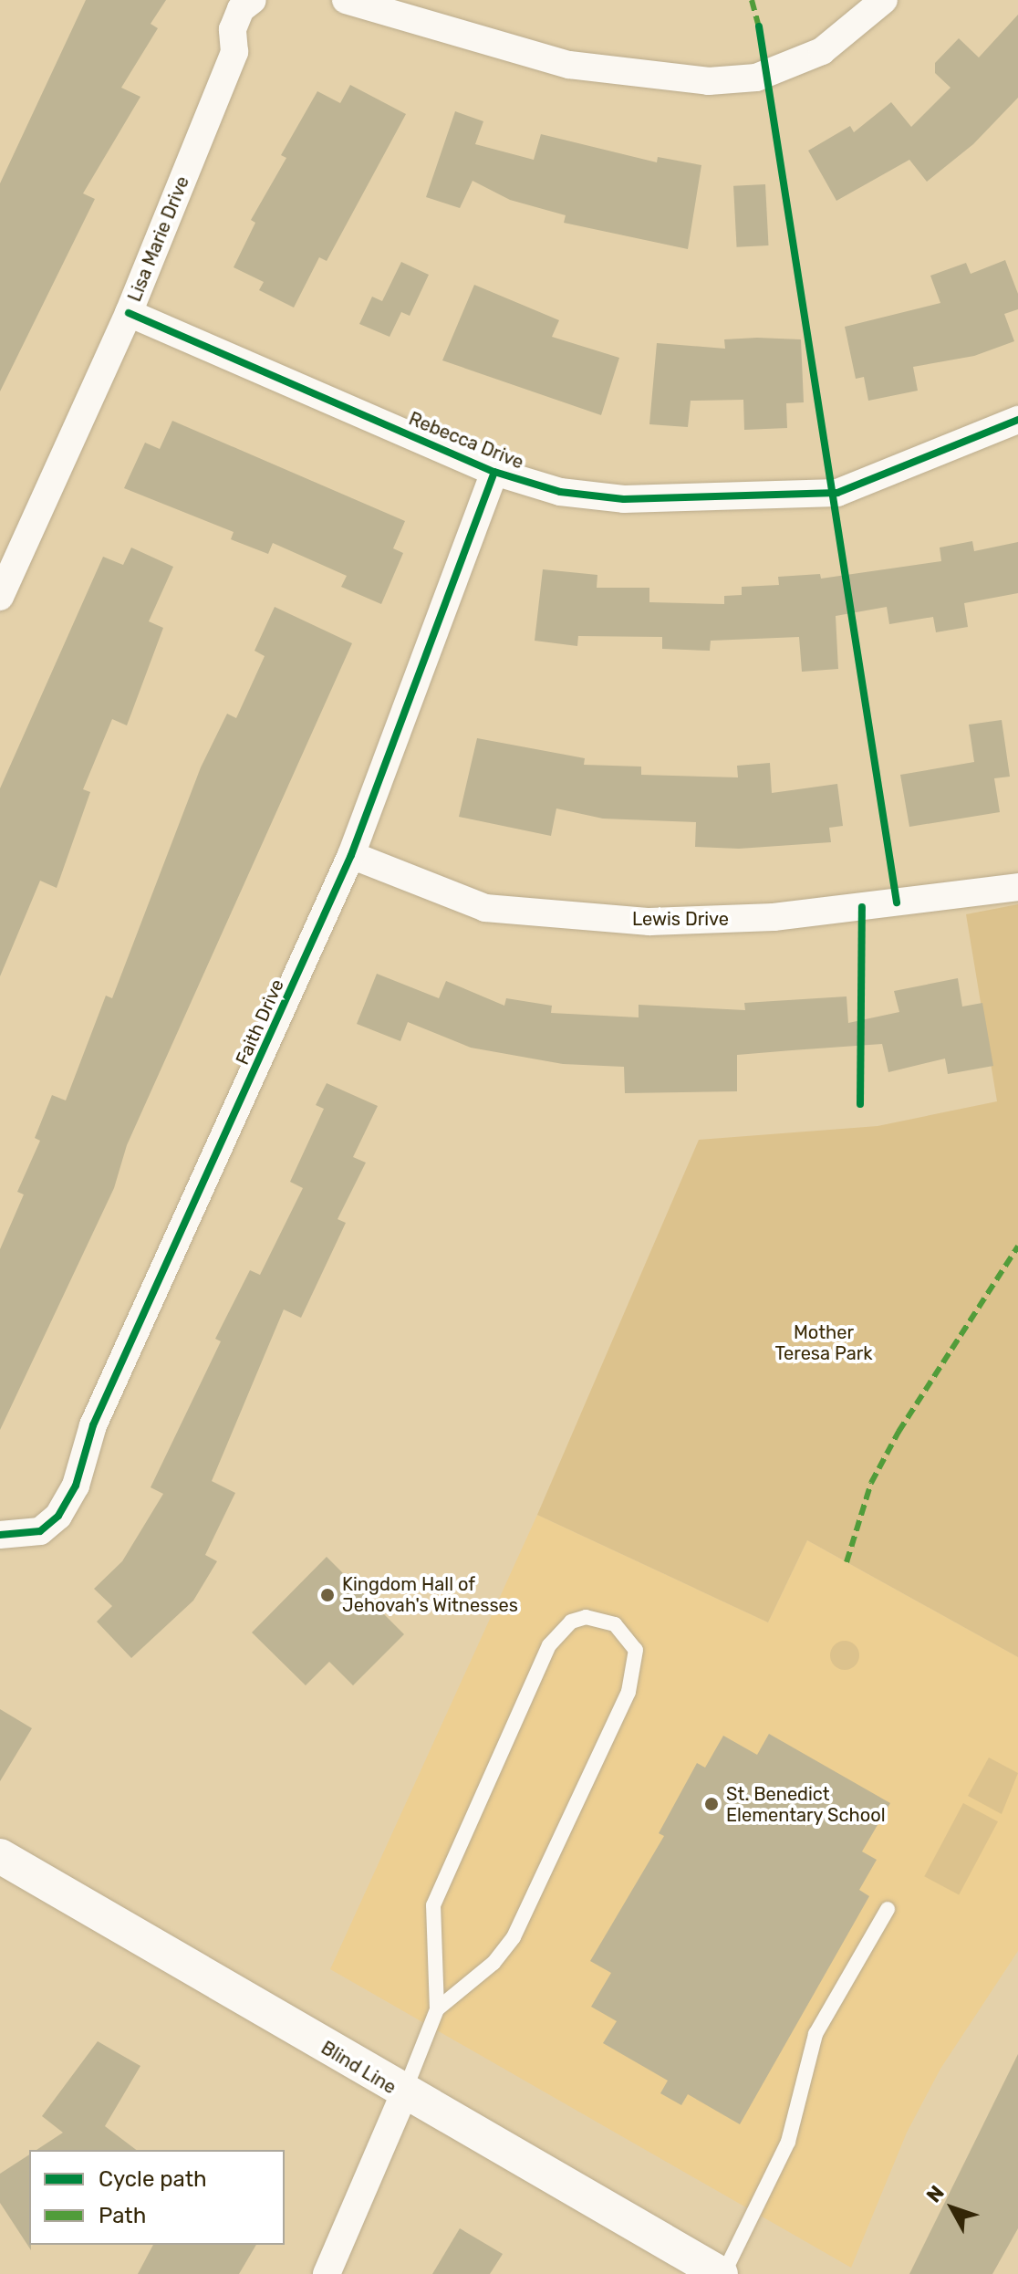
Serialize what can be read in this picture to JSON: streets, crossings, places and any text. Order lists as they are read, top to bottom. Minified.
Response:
{"streets":{"street":["Lisa Marie Drive","Rebecca Drive","Lewis Drive","Faith Drive","Blind Line"]},"crossings":[["Lisa Marie Drive","Rebecca Drive"],["Rebecca Drive","Faith Drive"],["Lewis Drive","Faith Drive"]],"parks":["Mother Teresa Park"],"places":["Kingdom Hall of Jehovah's Witnesses","St. Benedict Elementary School"],"legend":["Cycle path","Path"],"north":"top left"}
